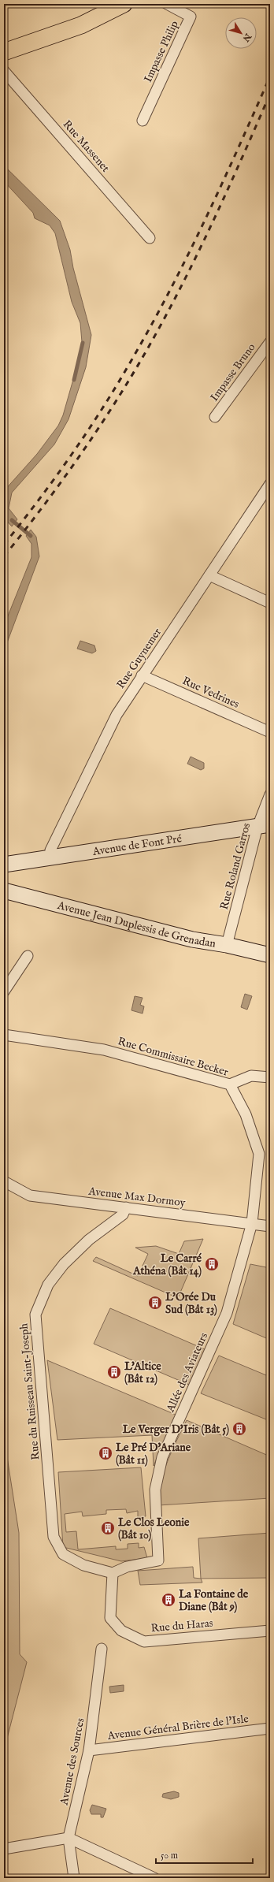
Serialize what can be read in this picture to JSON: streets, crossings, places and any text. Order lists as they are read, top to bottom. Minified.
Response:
{"streets":{"main road":["Avenue de Font Pré","Avenue Jean Duplessis de Grenadan"],"street":["Impasse Philip","Rue Massenet","Impasse Bruno","Rue Guynemer","Rue Vedrines","Rue Roland Garros","Rue Commissaire Becker","Avenue Max Dormoy","Allée des Aviateurs","Rue du Ruisseau Saint-Joseph","Rue du Haras","Avenue Général Brière de l'Isle","Avenue des Sources"]},"crossings":[["Rue Guynemer","Rue Vedrines"],["Rue Guynemer","Avenue de Font Pré"],["Avenue de Font Pré","Rue Roland Garros"],["Rue Roland Garros","Avenue Jean Duplessis de Grenadan"],["Rue Commissaire Becker","Avenue Max Dormoy"],["Rue Commissaire Becker","Allée des Aviateurs"],["Avenue Max Dormoy","Allée des Aviateurs"],["Avenue Max Dormoy","Rue du Ruisseau Saint-Joseph"],["Allée des Aviateurs","Rue du Ruisseau Saint-Joseph"],["Allée des Aviateurs","Rue du Haras"],["Rue du Ruisseau Saint-Joseph","Rue du Haras"],["Avenue Général Brière de l'Isle","Avenue des Sources"]],"places":{"building":["Le Carré Athéna (Bât 14)","L'Orée Du Sud (Bât 13)","L'Altice (Bât 12)","Le Verger D'Iris (Bât 5)","Le Pré D'Ariane (Bât 11)","Le Clos Leonie (Bât 10)","La Fontaine de Diane (Bât 9)"]},"scale_bar":"50 m","north":"bottom right"}
